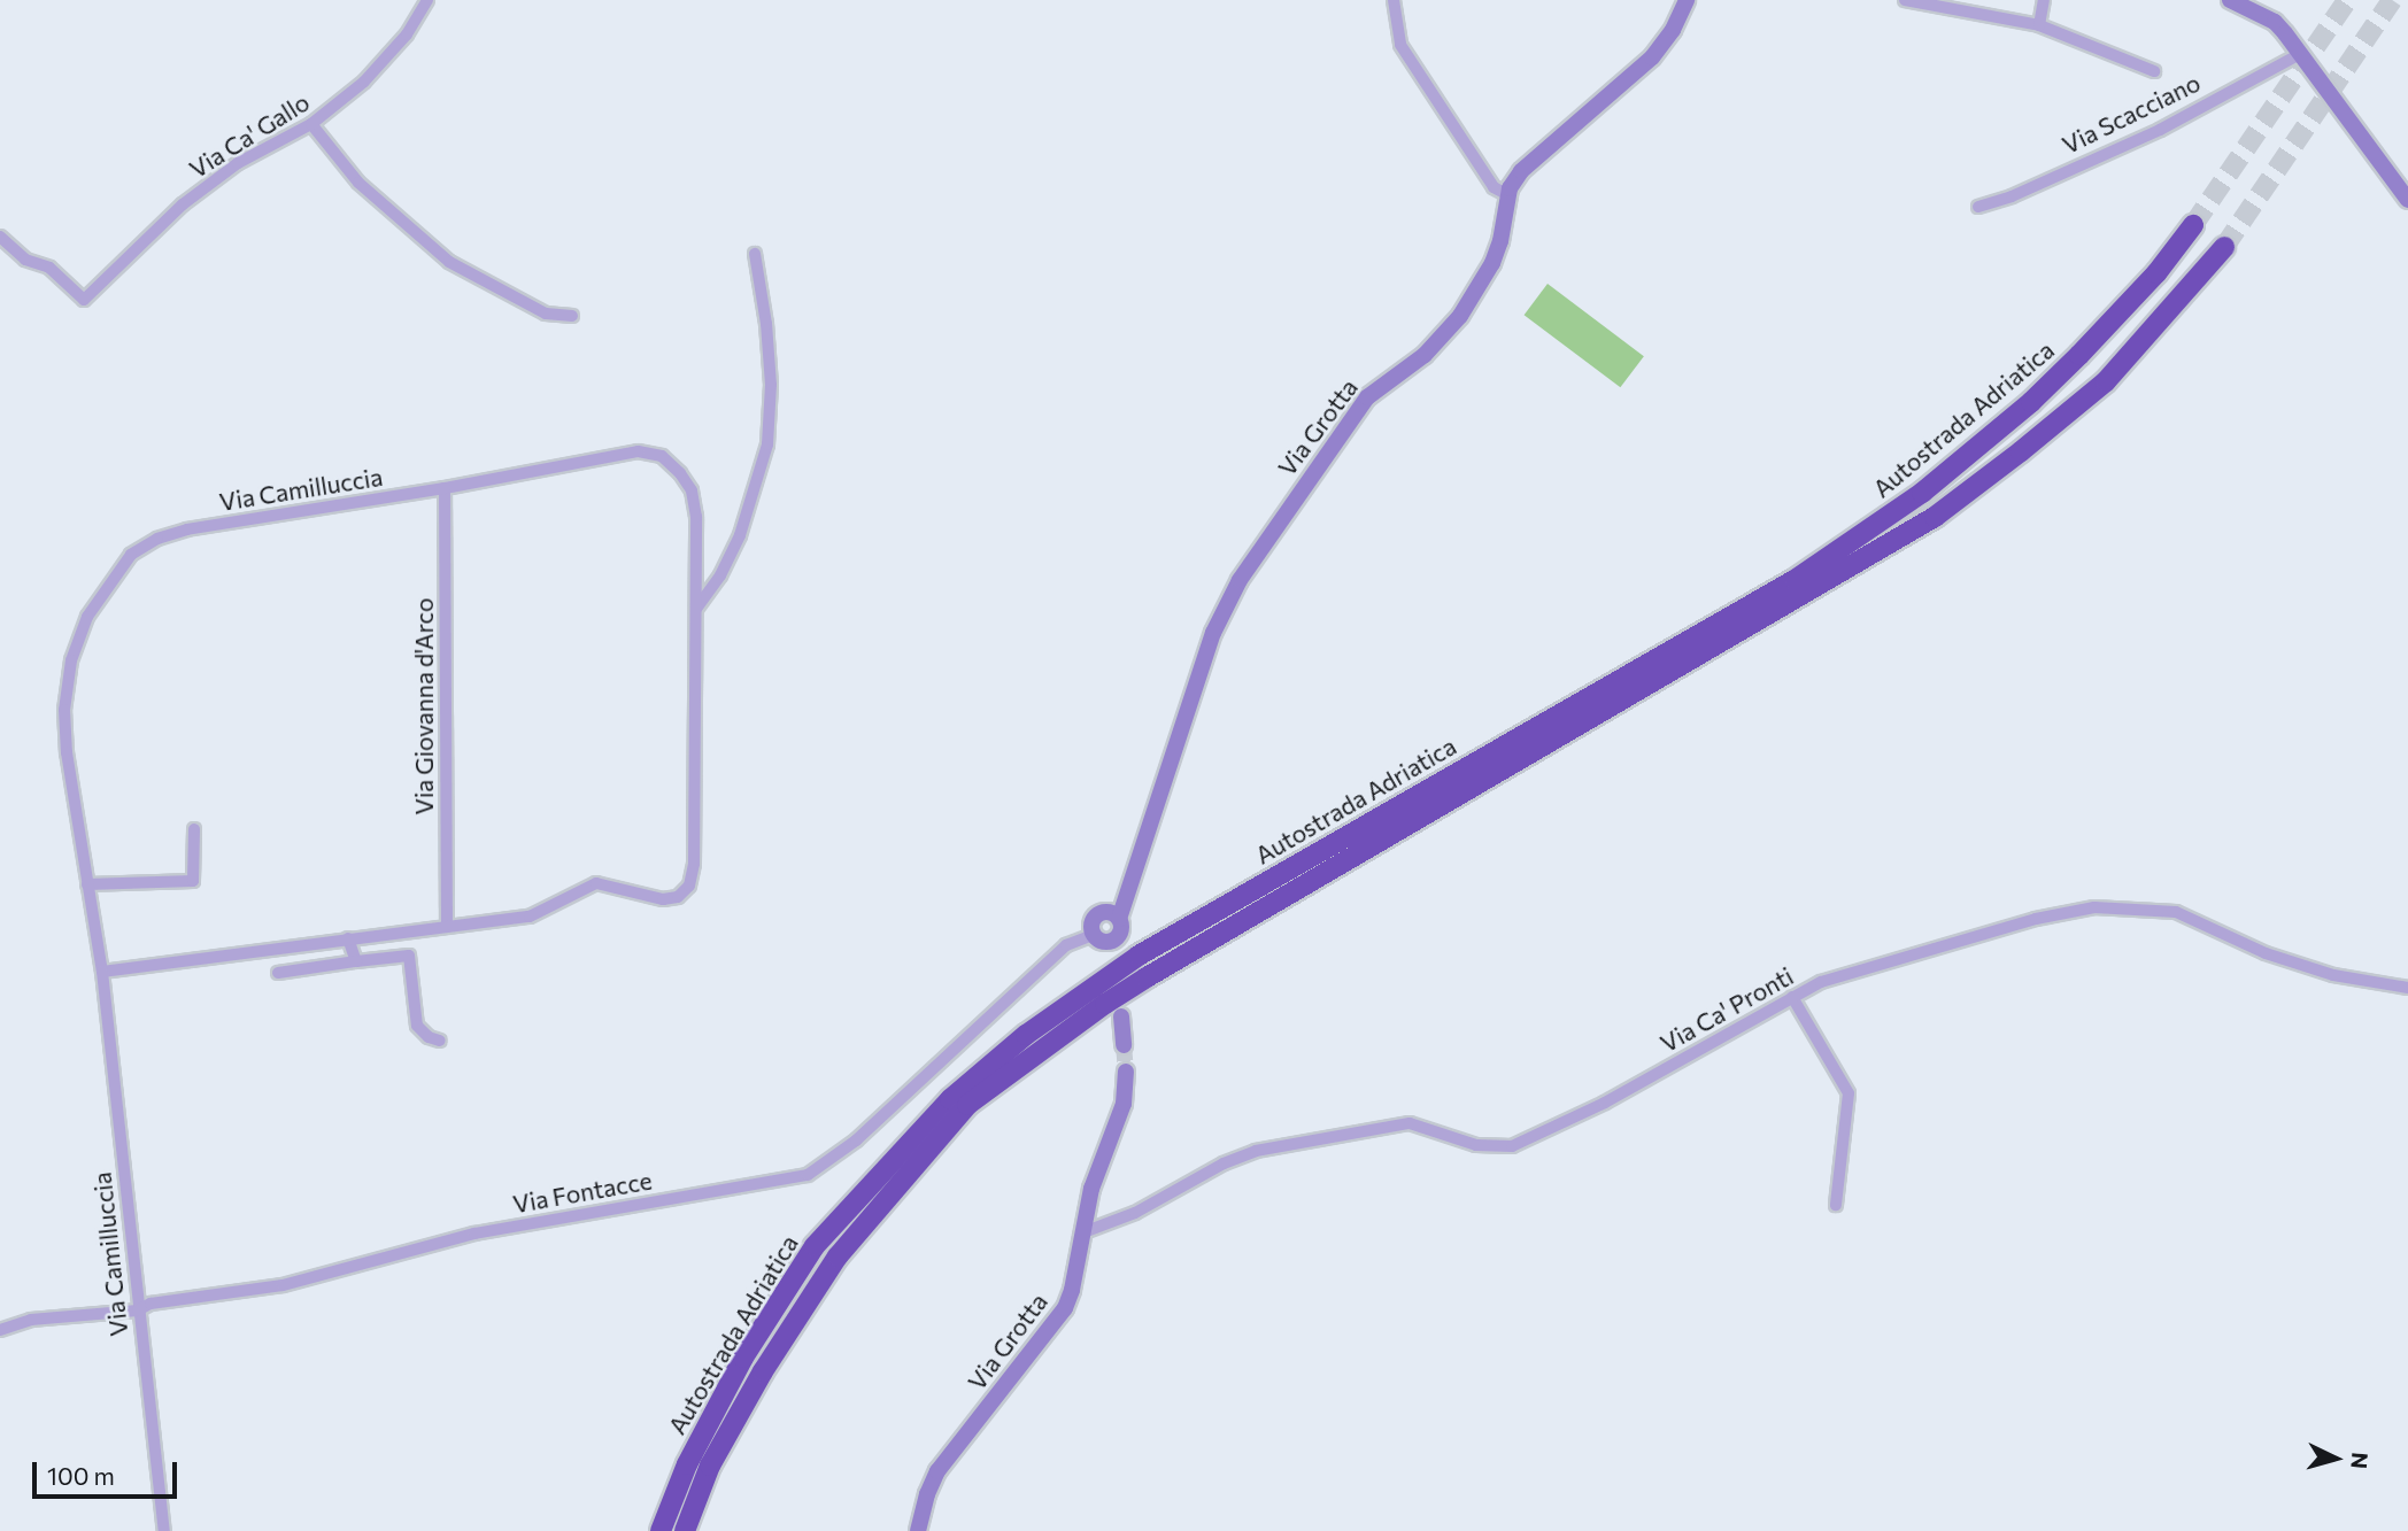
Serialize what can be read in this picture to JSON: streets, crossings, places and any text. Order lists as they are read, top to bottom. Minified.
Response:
{"streets":{"highway":["Autostrada Adriatica"],"street":["Via Scacciano","Via Ca' Gallo","Via Grotta","Via Camilluccia","Via Giovanna d'Arco","Via Ca' Pronti","Via Fontacce"]},"crossings":[["Via Grotta","Via Ca' Pronti"],["Via Grotta","Via Fontacce"],["Via Camilluccia","Via Giovanna d'Arco"],["Via Camilluccia","Via Fontacce"]],"scale_bar":"100 m","north":"right"}
